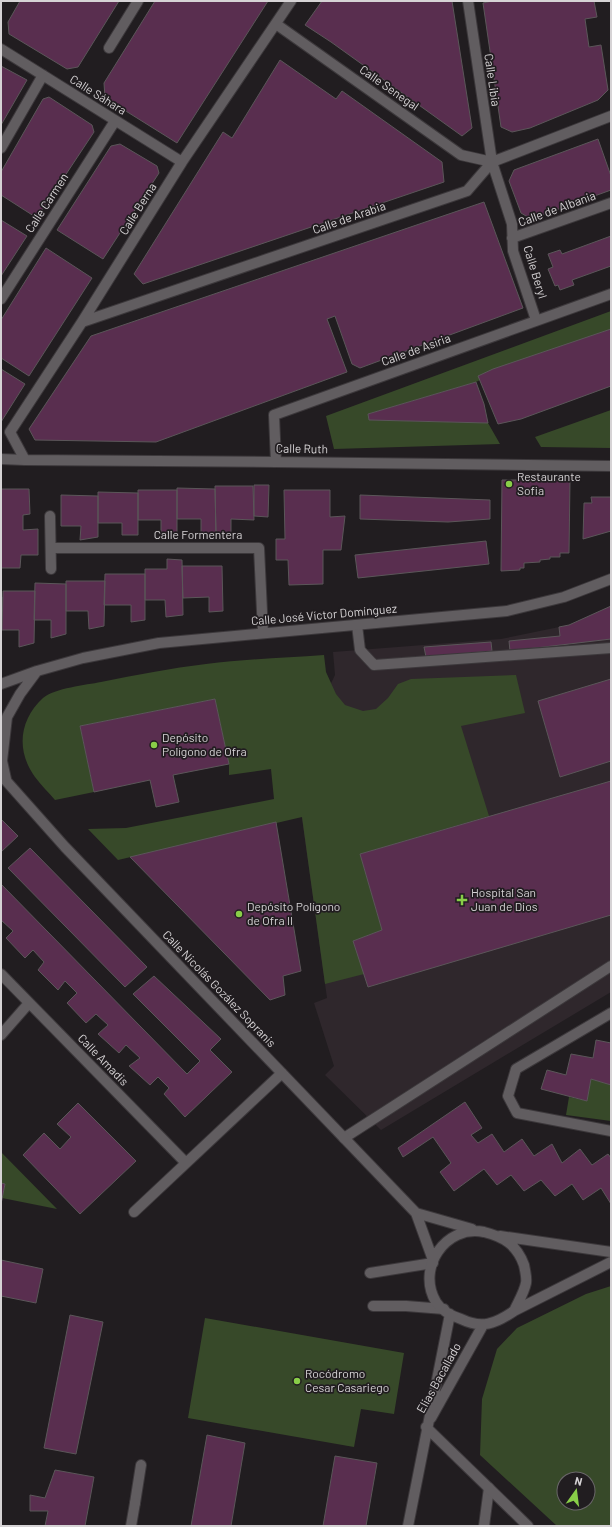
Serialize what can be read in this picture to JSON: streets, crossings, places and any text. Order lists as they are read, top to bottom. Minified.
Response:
{"streets":{"street":["Calle Libia","Calle Senegal","Calle Sáhara","Calle Carmen","Calle Berna","Calle de Albania","Calle de Arabia","Calle Beryl","Calle de Asiria","Calle Ruth","Calle Formentera","Calle José Víctor Domínguez","Calle Nicolás Gozález Sopranis","Calle Amadis","Elias Bacallado"]},"crossings":[["Calle Libia","Calle Senegal"],["Calle Libia","Calle de Arabia"],["Calle Libia","Calle Beryl"],["Calle Senegal","Calle Berna"],["Calle Senegal","Calle de Arabia"],["Calle Senegal","Calle Beryl"],["Calle Sáhara","Calle Carmen"],["Calle Sáhara","Calle Berna"],["Calle Berna","Calle de Arabia"],["Calle Berna","Calle Ruth"],["Calle de Albania","Calle Beryl"],["Calle de Arabia","Calle Beryl"],["Calle Beryl","Calle de Asiria"],["Calle de Asiria","Calle Ruth"],["Calle Formentera","Calle José Víctor Domínguez"],["Calle José Víctor Domínguez","Calle Nicolás Gozález Sopranis"],["Calle Nicolás Gozález Sopranis","Elias Bacallado"]],"places":{"other":["Restaurante Sofia","Depósito Polígono de Ofra","Depósito Polígono de Ofra II","Rocódromo Cesar Casariego"],"health":["Hospital San Juan de Dios"]},"north":"top"}
